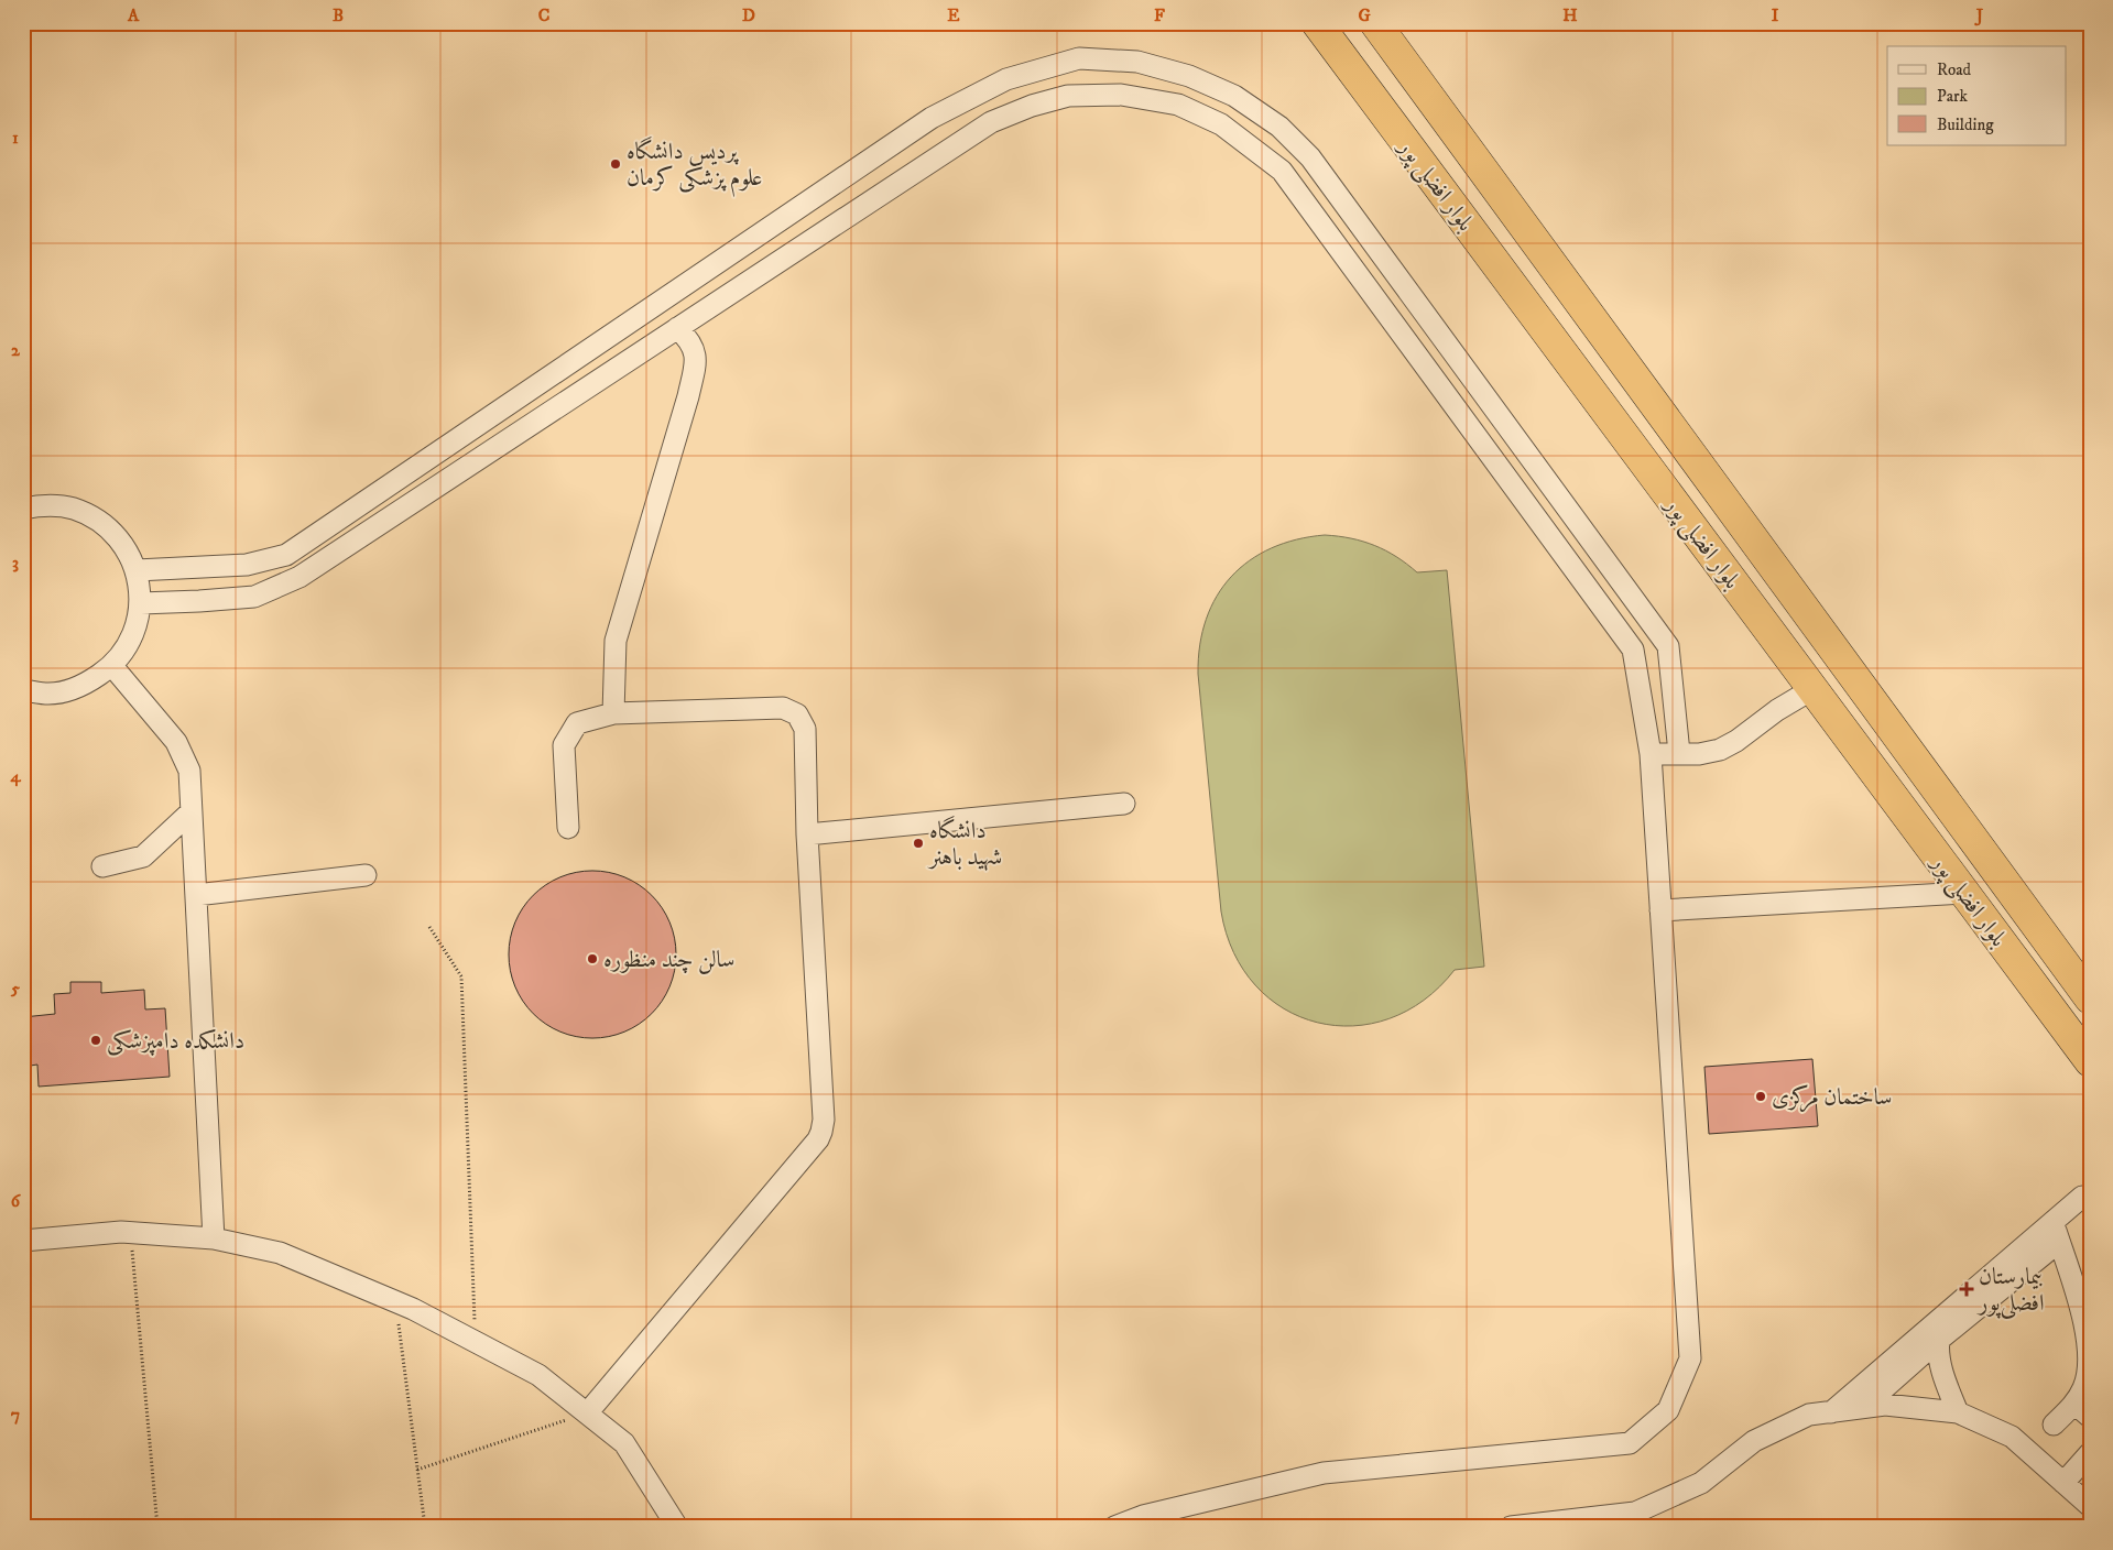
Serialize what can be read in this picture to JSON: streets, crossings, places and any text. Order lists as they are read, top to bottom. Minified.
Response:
{"streets":{"highway":["بلوار افضلی پور"]},"places":{"other":["پردیس دانشگاه علوم پزشکی کرمان","دانشگاه شهید باهنر","سالن چند منظوره","دانشکده دامپزشکی","ساختمان مرکزی"],"health":["بیمارستان افضلی‌پور"]},"legend":["Road","Park","Building"],"grid":{"columns":["A","B","C","D","E","F","G","H","I","J"],"rows":["1","2","3","4","5","6","7"]}}
